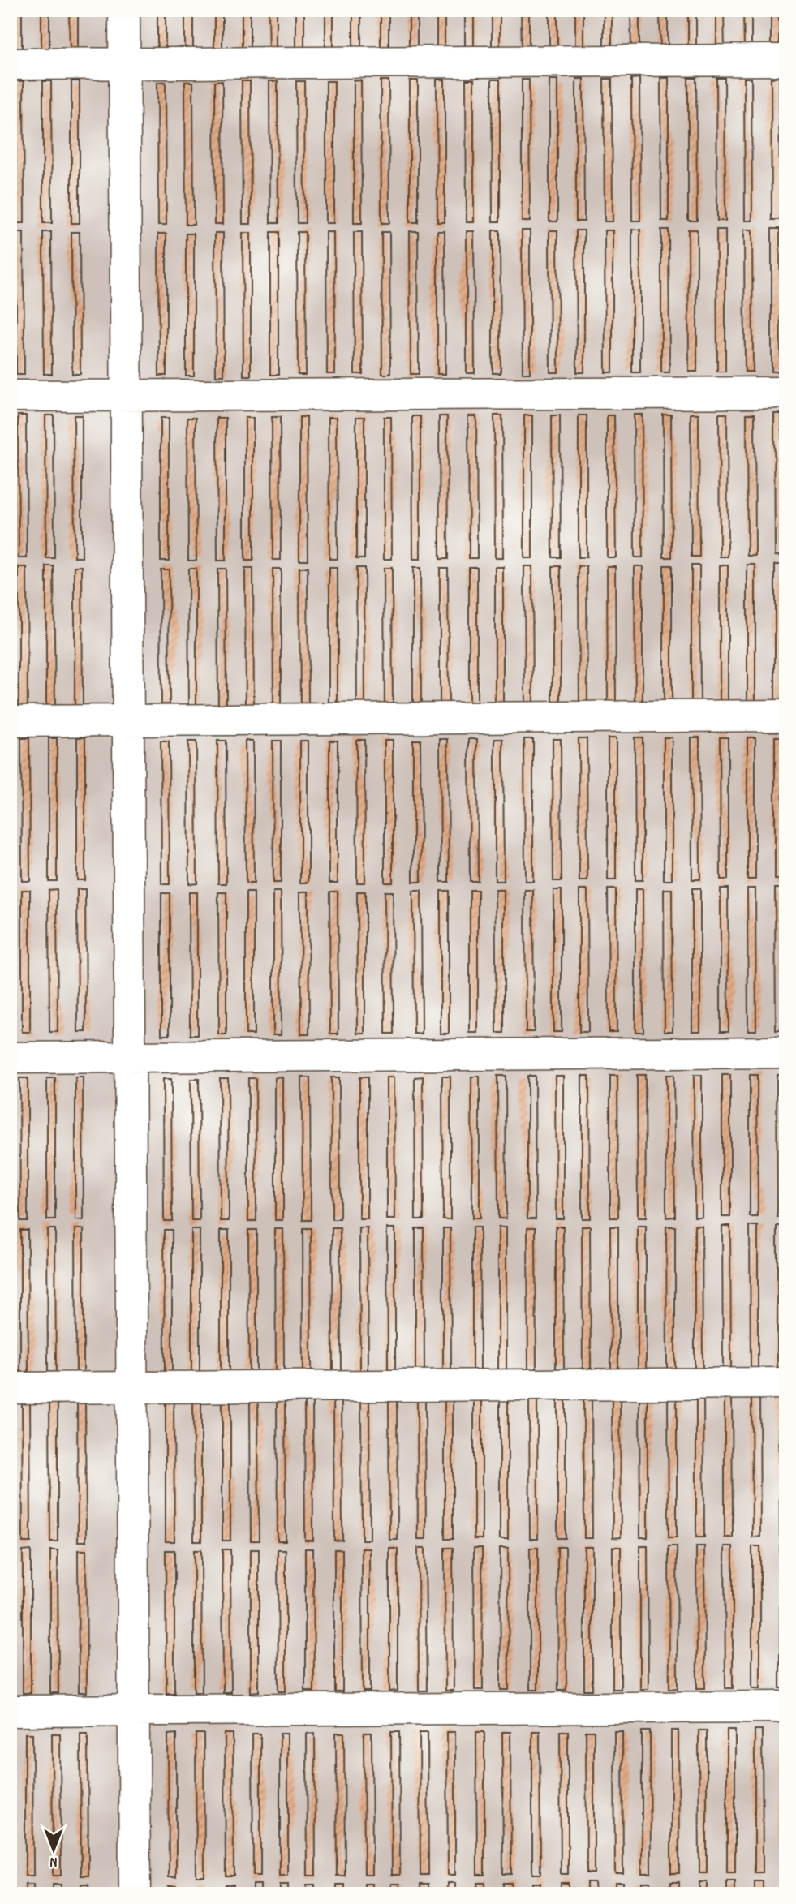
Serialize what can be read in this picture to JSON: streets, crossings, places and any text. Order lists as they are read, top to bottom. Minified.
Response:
{"north":"bottom"}
